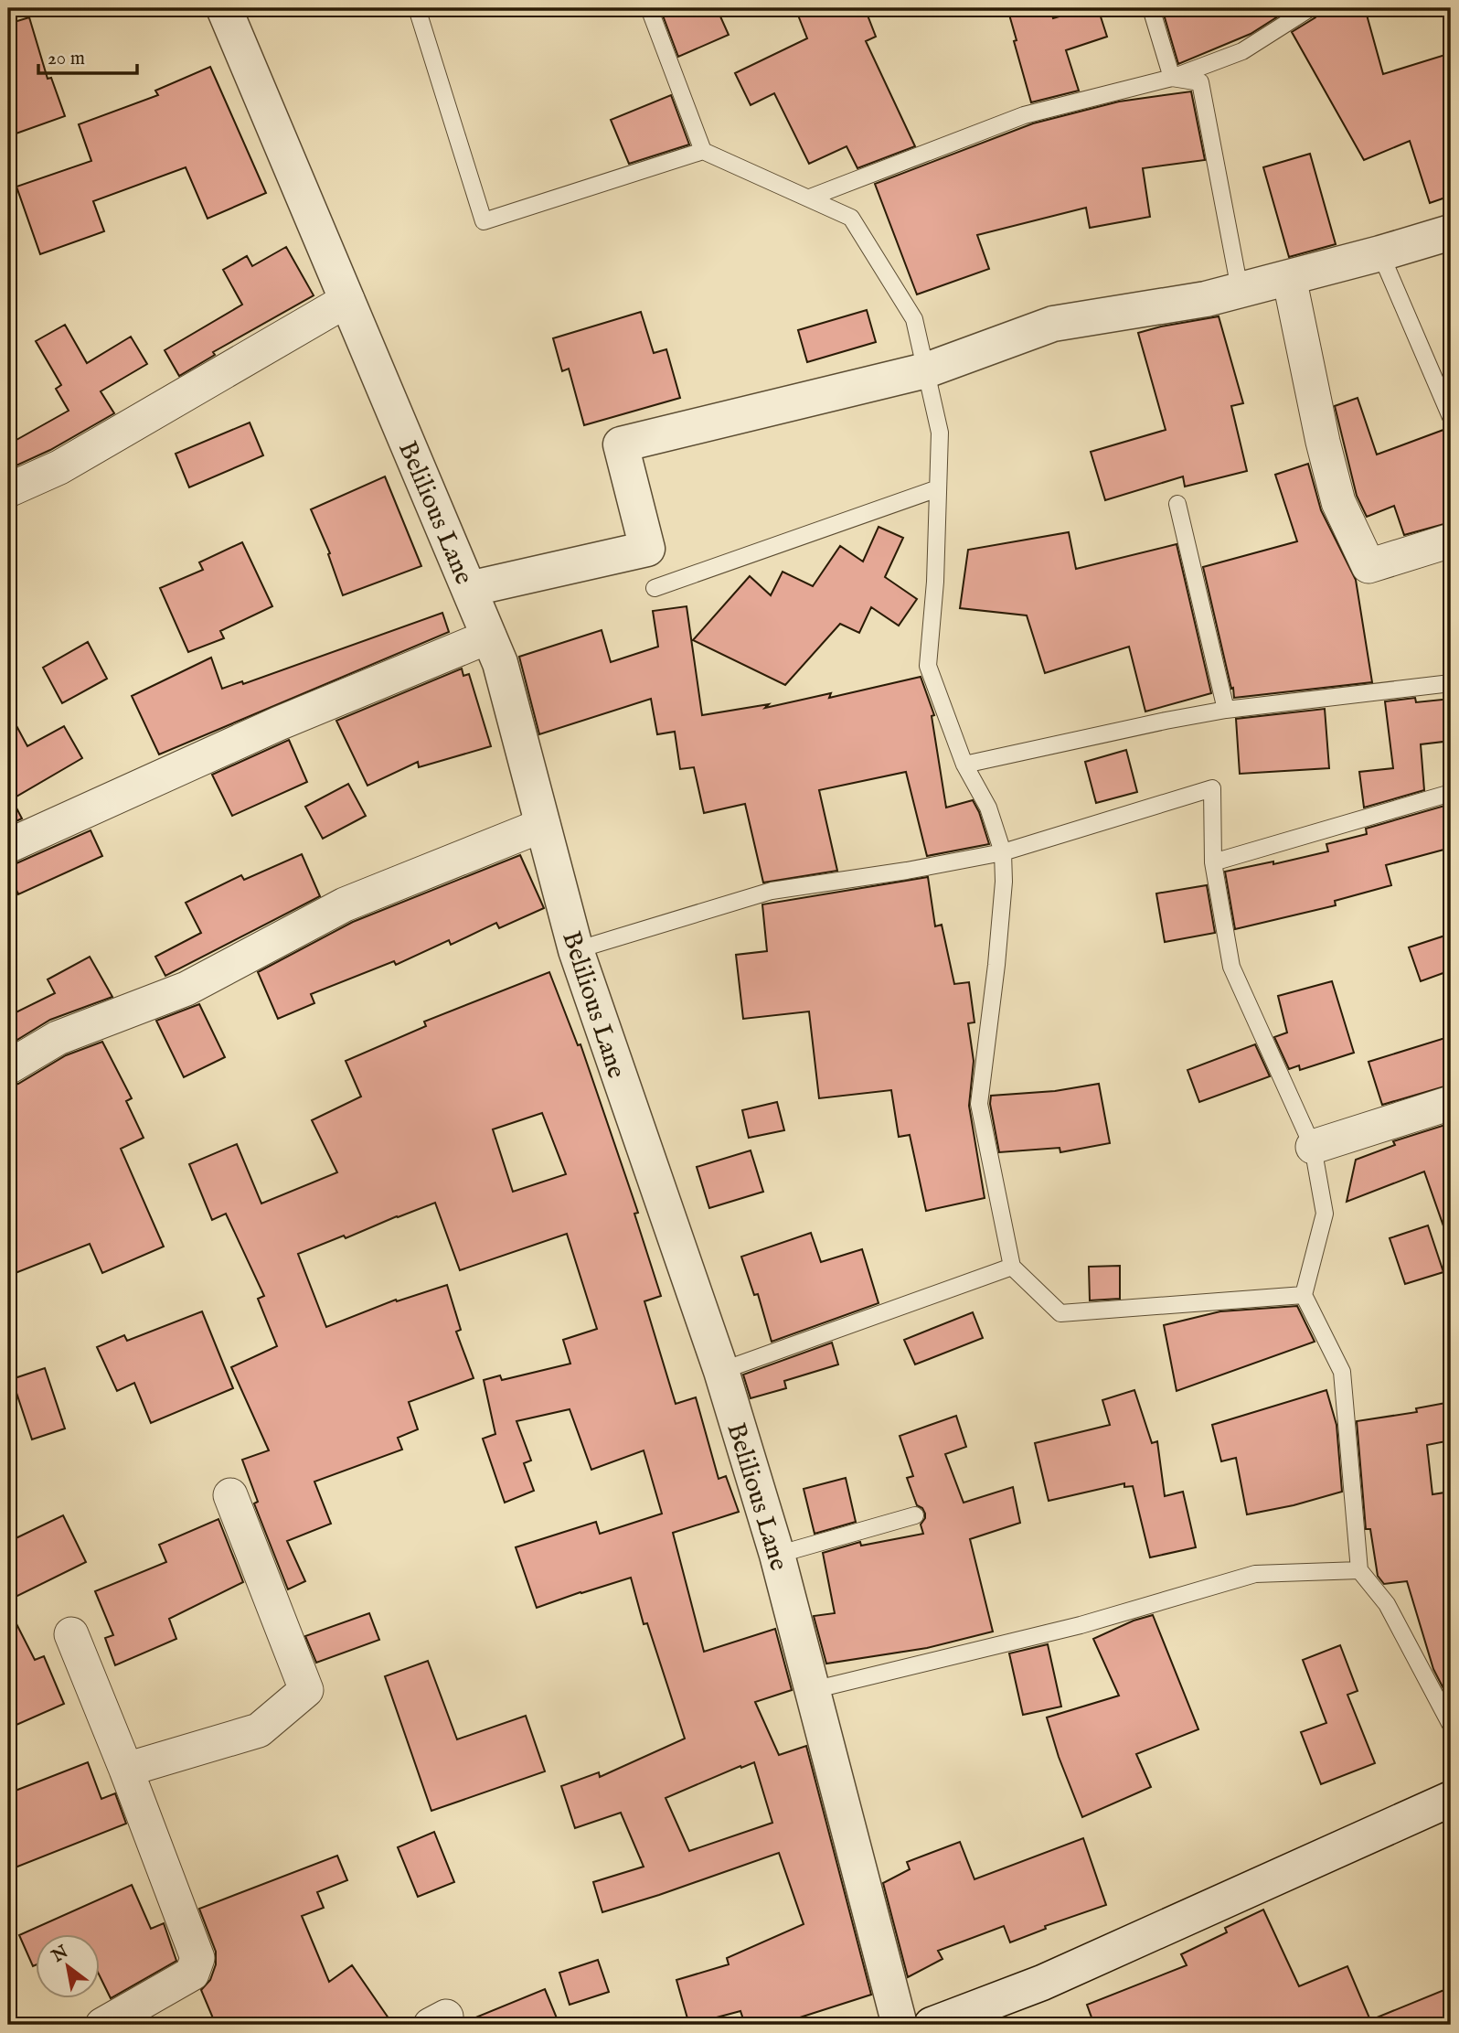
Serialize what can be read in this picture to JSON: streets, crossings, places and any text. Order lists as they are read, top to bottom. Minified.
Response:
{"streets":{"street":["Belilious Lane"]},"scale_bar":"20 m","north":"top left"}
